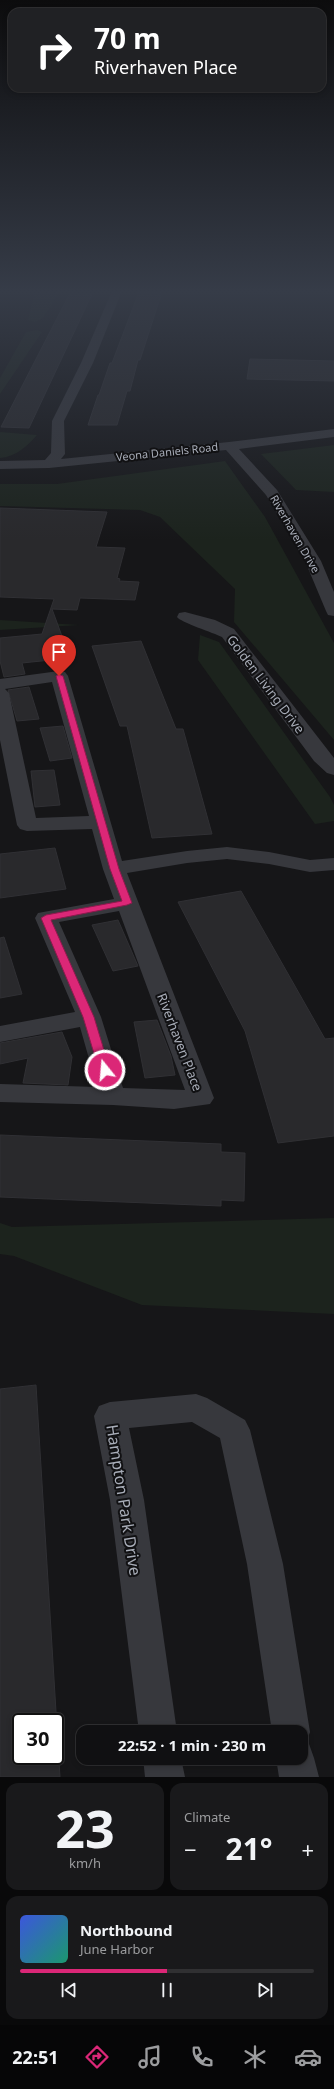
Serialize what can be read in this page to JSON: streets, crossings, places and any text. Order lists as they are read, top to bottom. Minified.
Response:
{"streets":{"street":["Veona Daniels Road","Riverhaven Drive","Golden Living Drive","Riverhaven Place","Hampton Park Drive"]},"crossings":[["Veona Daniels Road","Riverhaven Drive"]],"page":{"turn":["70 m","Riverhaven Place"],"limit":"30","trip":"22:52 · 1 min · 230 m","tile":[["23","km/h"],"Climate"],"heat":["−","21°","+"],"song":["Northbound","June Harbor"],"tabs":"22:51"}}
